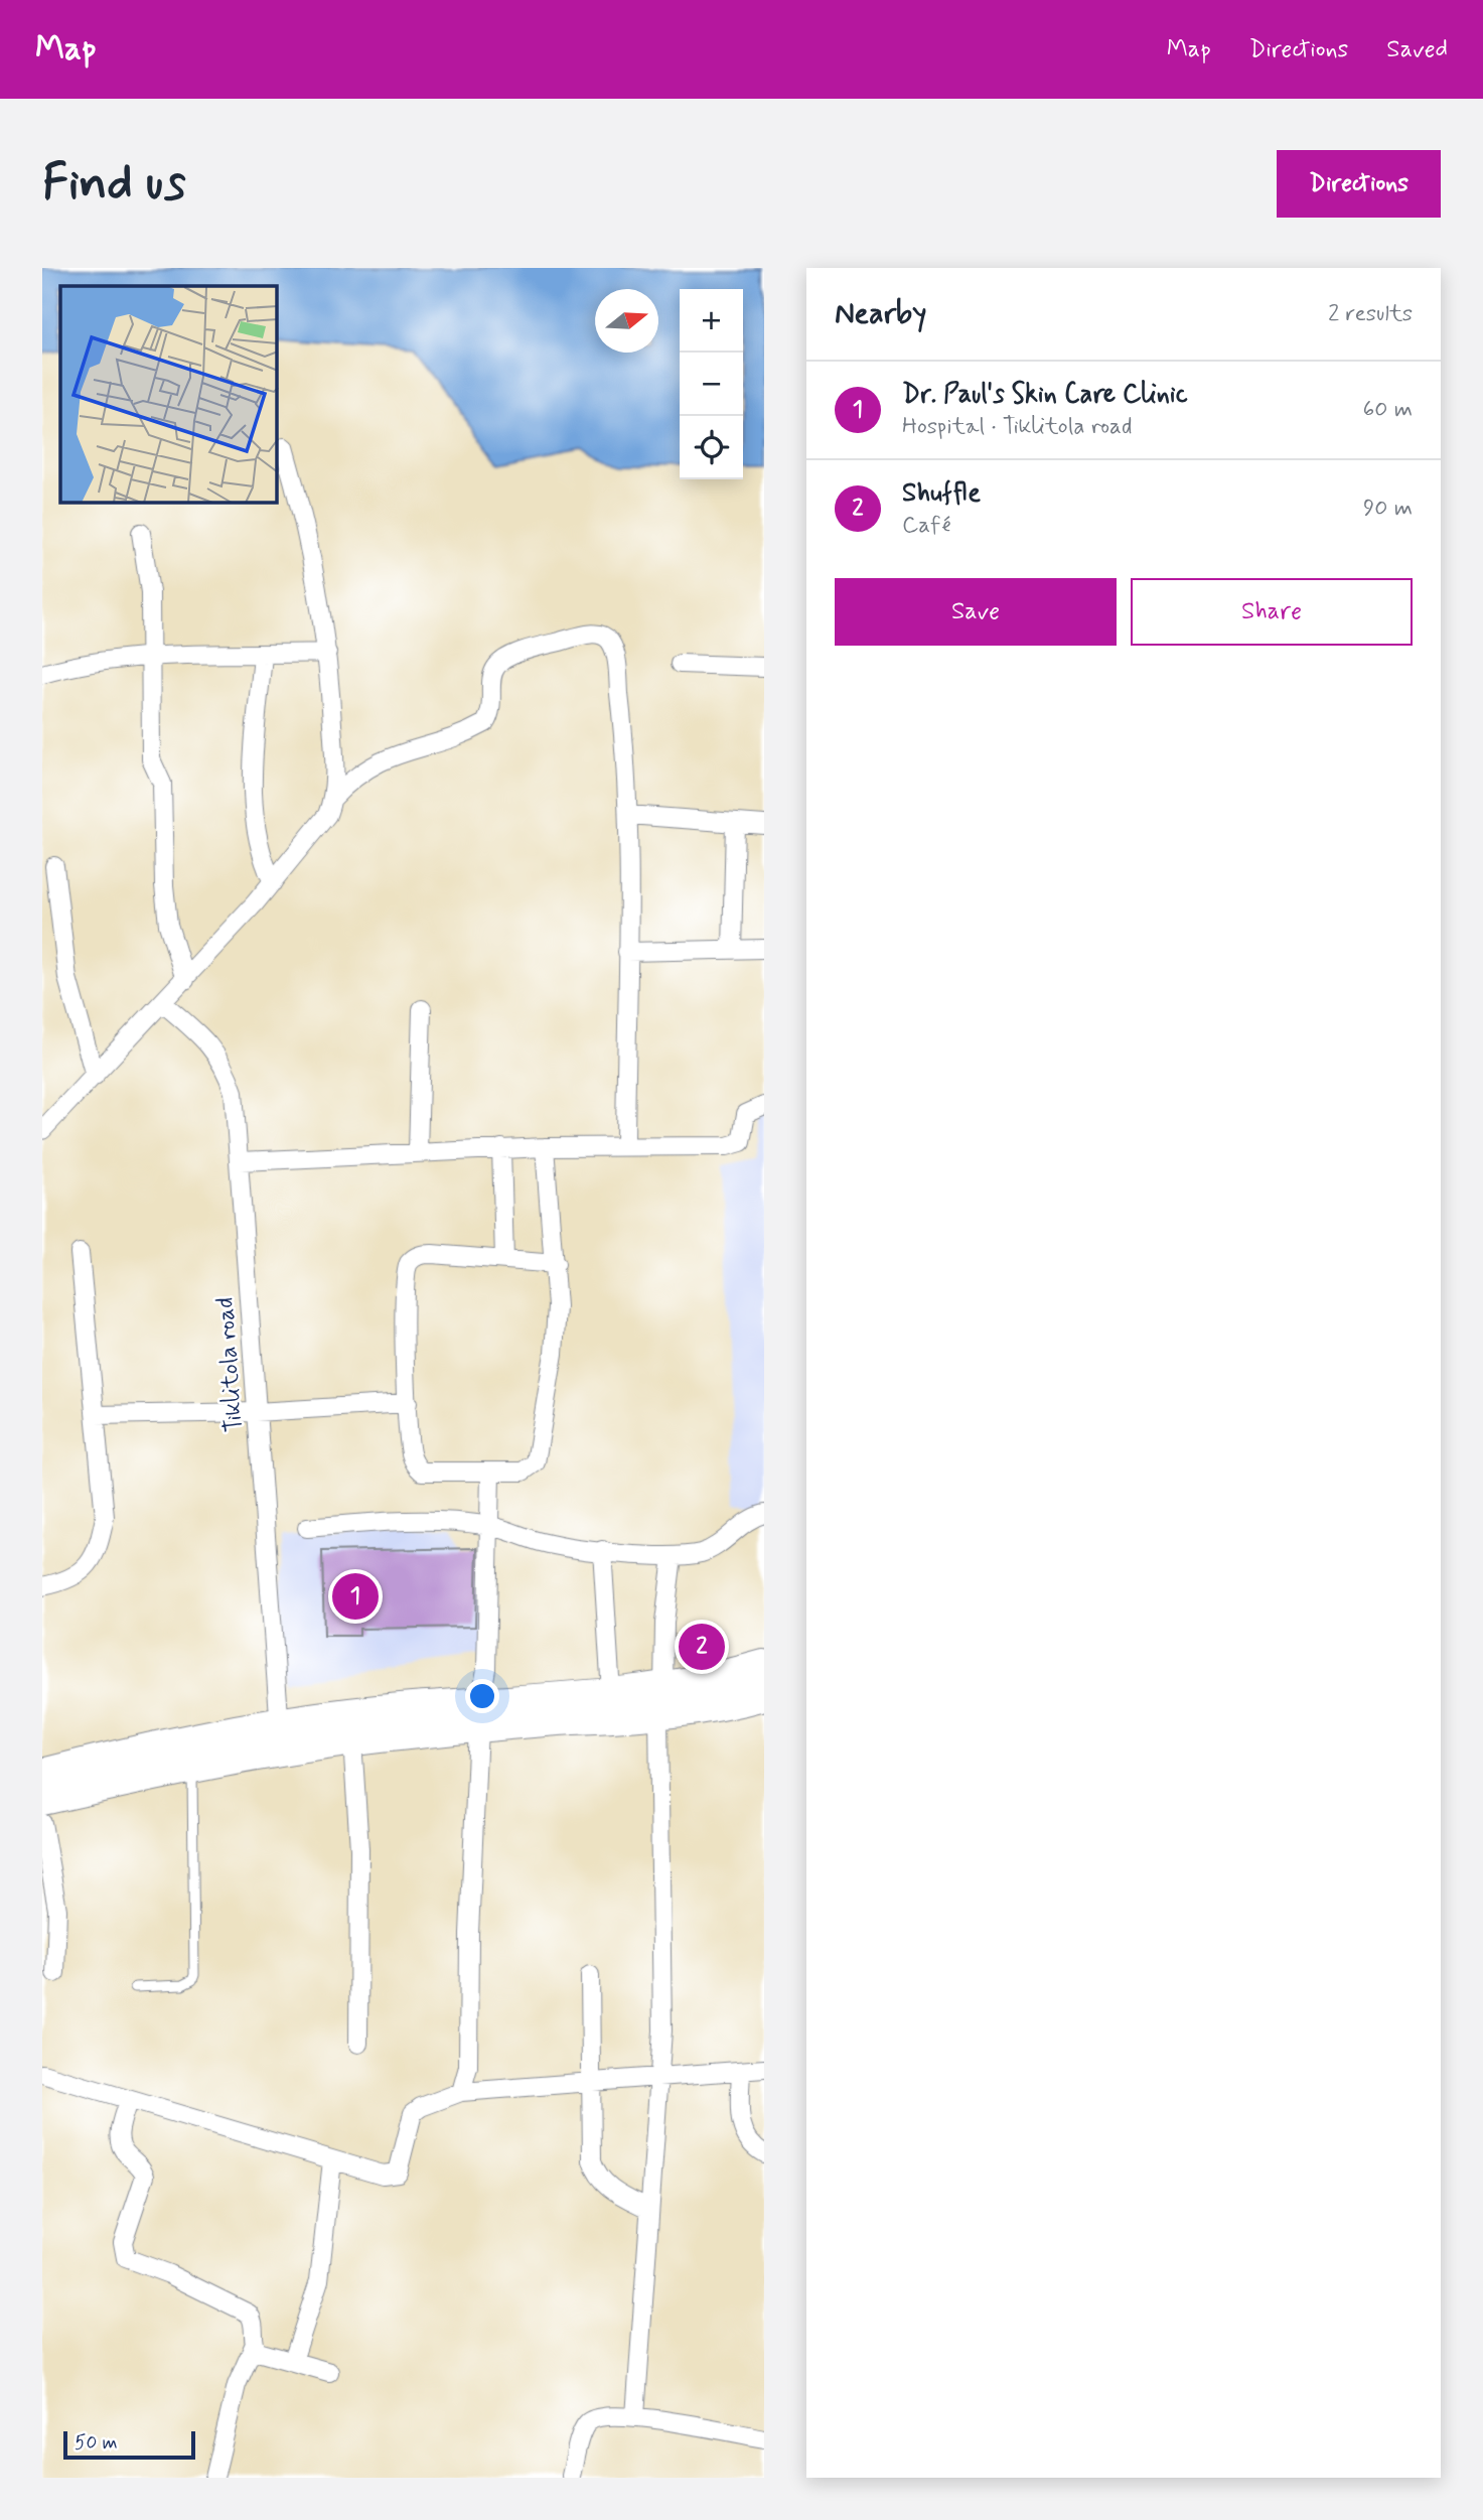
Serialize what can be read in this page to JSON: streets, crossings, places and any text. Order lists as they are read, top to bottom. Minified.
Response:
{"streets":{"street":["Tiklitola road"]},"scale_bar":"50 m","north":"right","page":{"header":"Map","nav":["Map","Directions","Saved"],"buttons":["Directions",["Save","Share"]],"title":"Find us","heading":["Nearby","2 results"],"map_buttons":["+","−"],"list":[{"mark":"1","name":"Dr. Paul's Skin Care Clinic","note":"Hospital · Tiklitola road","value":"60 m"},{"mark":"2","name":"Shuffle","note":"Café","value":"90 m"}],"pins":["1","2"],"scale":"50 m"}}
